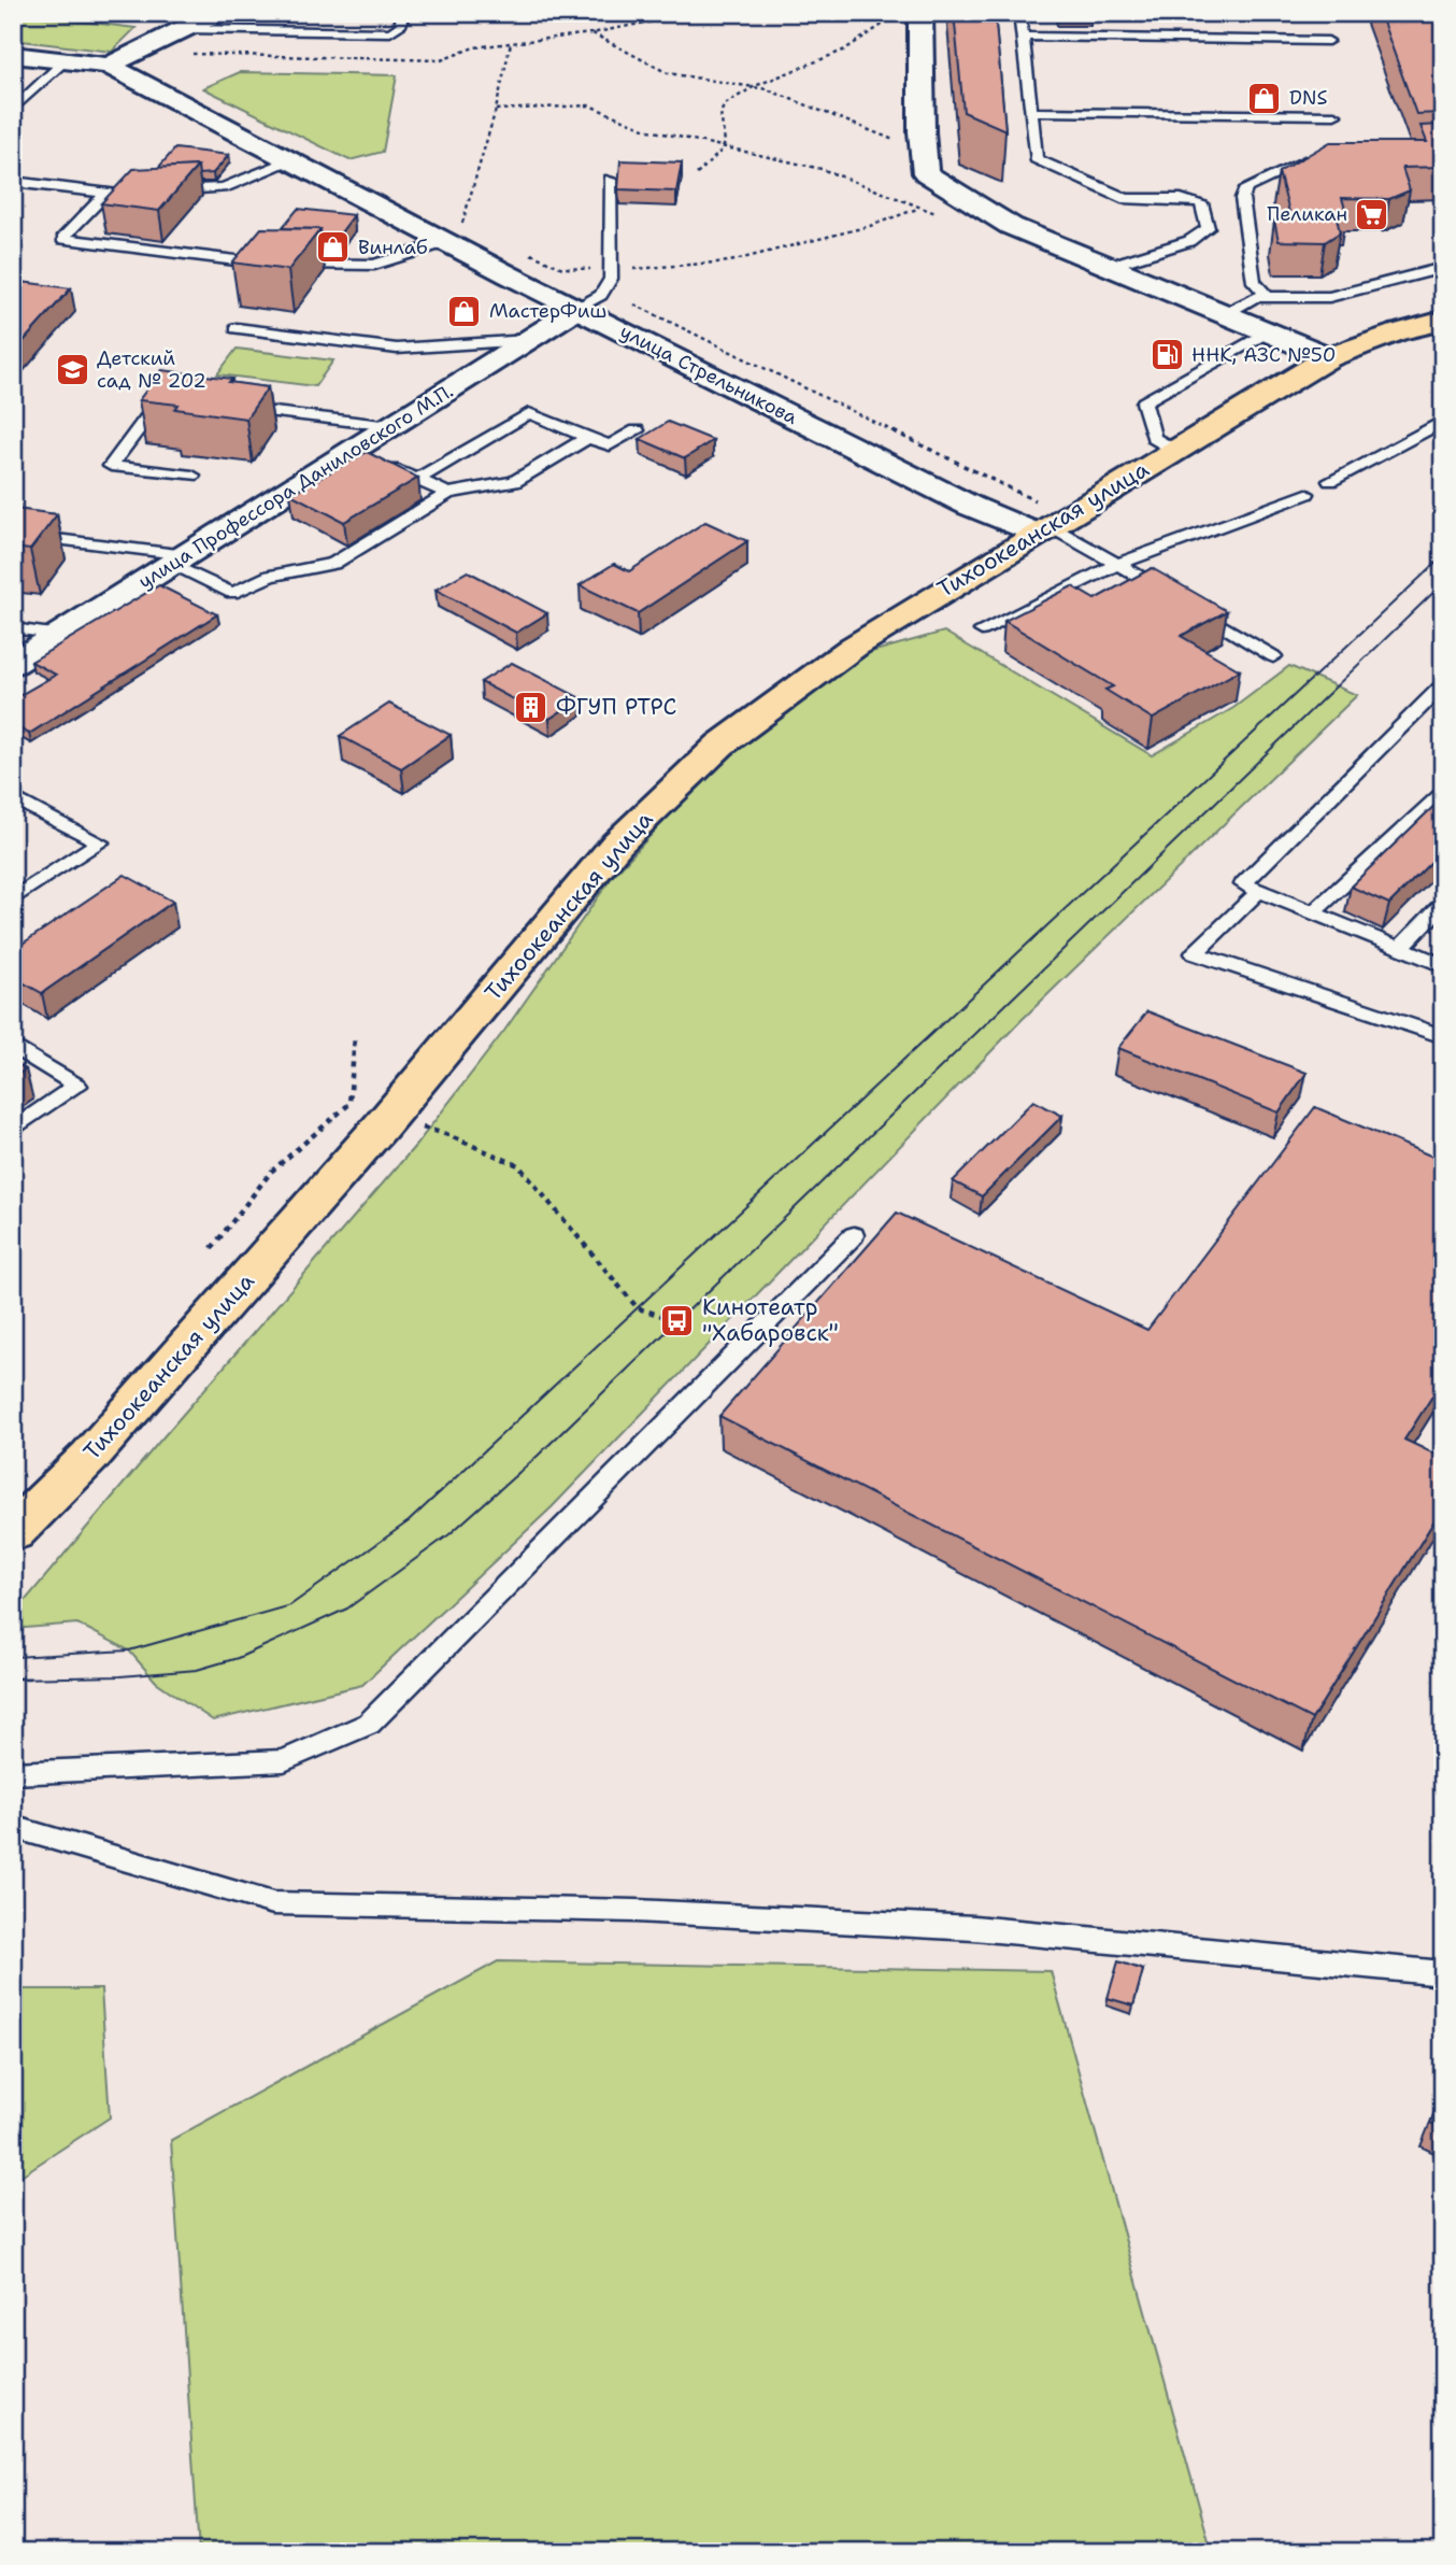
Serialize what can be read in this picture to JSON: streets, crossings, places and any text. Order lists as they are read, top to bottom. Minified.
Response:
{"streets":{"main road":["Тихоокеанская улица"],"street":["улица Стрельникова","улица Профессора Даниловского М.П."]},"crossings":[["улица Стрельникова","улица Профессора Даниловского М.П."],["улица Стрельникова","Тихоокеанская улица"]],"places":{"shop":["DNS","Винлаб","МастерФиш"],"supermarket":["Пеликан"],"fuel station":["ННК, АЗС №50"],"school or university":["Детский сад № 202"],"building":["ФГУП РТРС"],"bus stop":["Кинотеатр \"Хабаровск\""]}}
